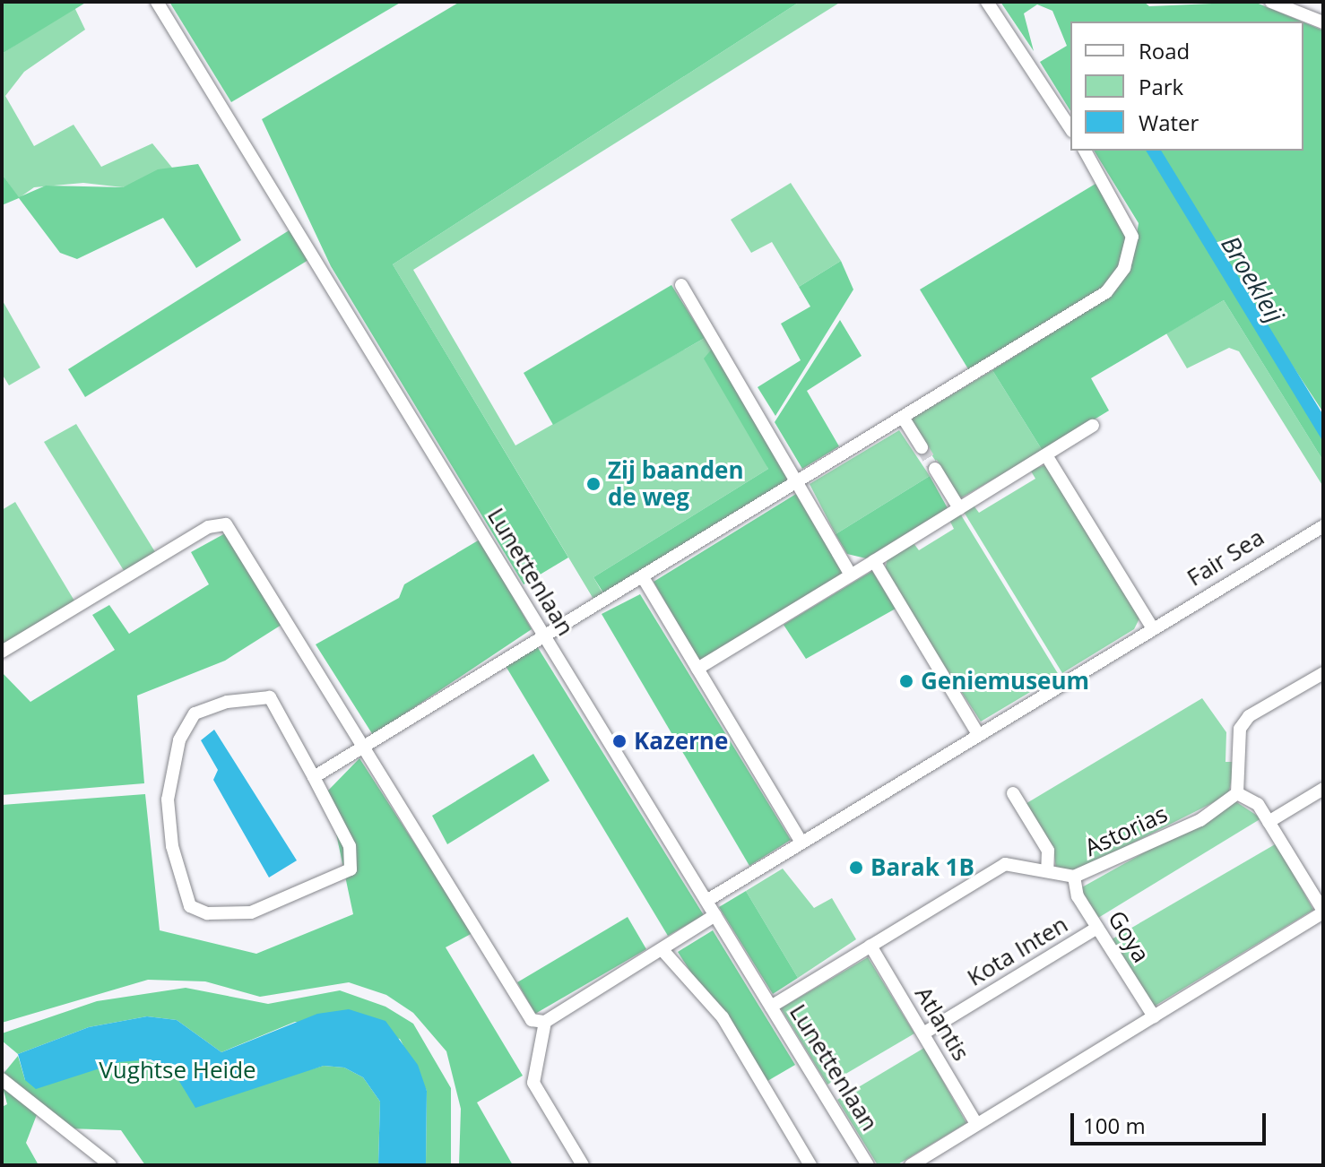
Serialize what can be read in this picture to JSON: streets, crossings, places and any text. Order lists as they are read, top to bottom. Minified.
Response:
{"streets":{"street":["Fair Sea","Lunettenlaan","Astorias","Goya","Kota Inten","Atlantis"]},"crossings":[["Fair Sea","Lunettenlaan"],["Lunettenlaan","Astorias"],["Astorias","Goya"],["Astorias","Atlantis"],["Goya","Kota Inten"],["Kota Inten","Atlantis"]],"water":["Broekleij"],"parks":["Vughtse Heide"],"places":["Zij baanden de weg","Geniemuseum","Kazerne","Barak 1B"],"legend":["Road","Park","Water"],"scale_bar":"100 m"}
